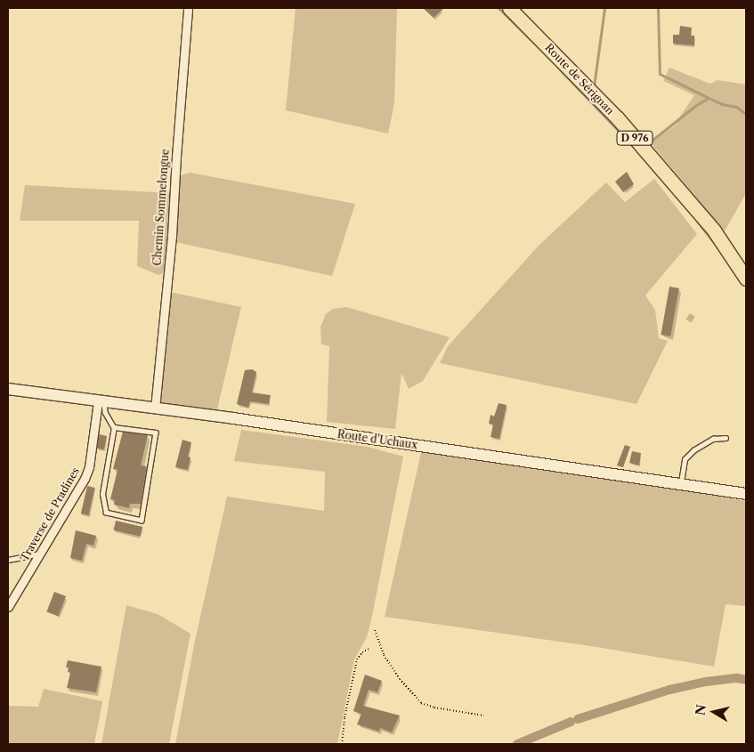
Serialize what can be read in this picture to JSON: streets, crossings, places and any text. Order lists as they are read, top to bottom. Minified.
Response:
{"streets":{"main road":["Route de Sérignan","D 976","Route d'Uchaux"],"street":["Chemin Sommelongue","Traverse de Pradines"]},"crossings":[["Chemin Sommelongue","Route d'Uchaux"],["Route d'Uchaux","Traverse de Pradines"]],"north":"left"}
